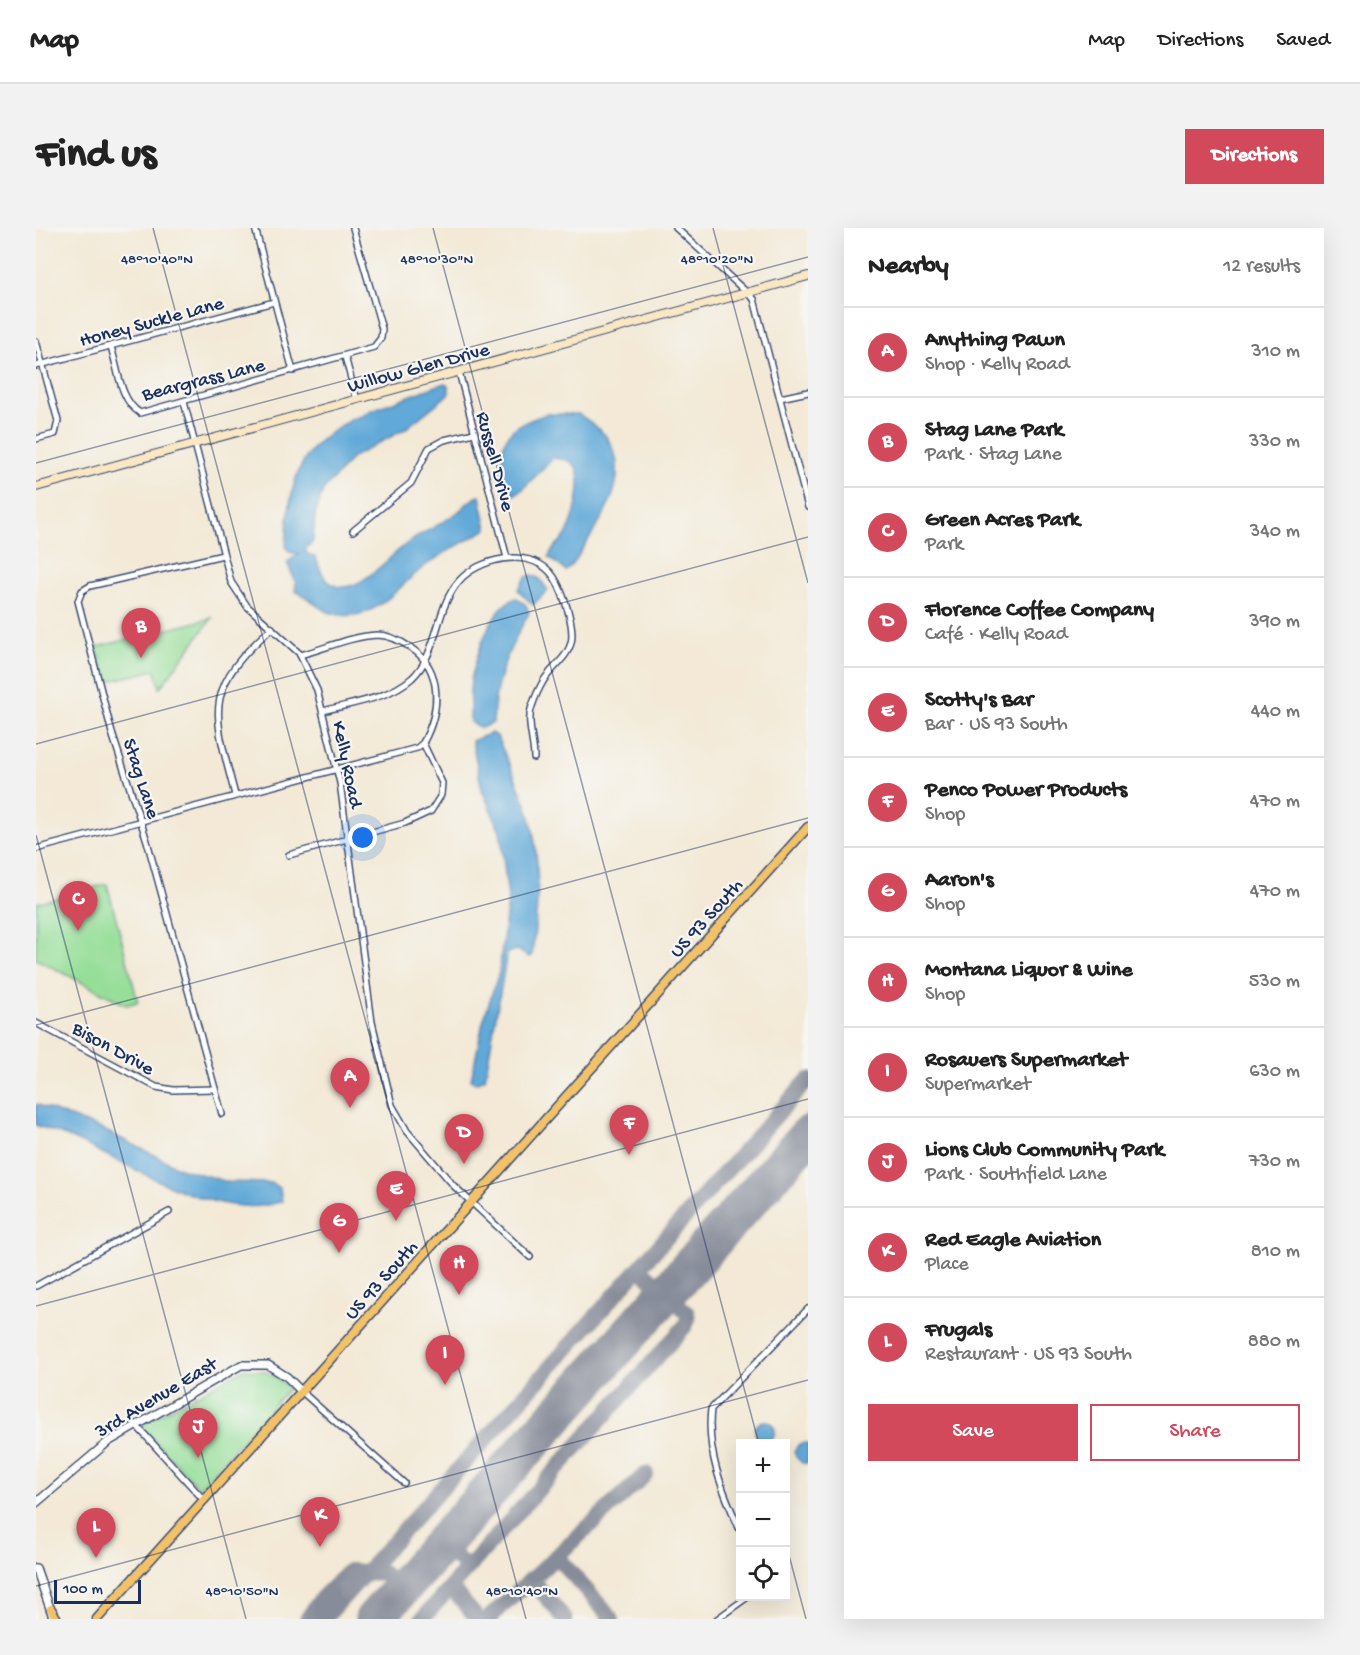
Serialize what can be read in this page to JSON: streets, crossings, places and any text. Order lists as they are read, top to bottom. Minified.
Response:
{"streets":{"main road":["Willow Glen Drive","US 93 South"],"street":["Honey Suckle Lane","Beargrass Lane","Russell Drive","Kelly Road","Stag Lane","Bison Drive","3rd Avenue East"]},"crossings":[["Honey Suckle Lane","Beargrass Lane"],["Willow Glen Drive","Russell Drive"],["Willow Glen Drive","Kelly Road"],["Beargrass Lane","Kelly Road"],["Kelly Road","Stag Lane"],["Kelly Road","US 93 South"],["Stag Lane","Bison Drive"],["US 93 South","3rd Avenue East"]],"scale_bar":"100 m","page":{"header":"Map","nav":["Map","Directions","Saved"],"buttons":["Directions",["Save","Share"]],"title":"Find us","heading":["Nearby","12 results"],"list":[{"mark":"A","name":"Anything Pawn","note":"Shop · Kelly Road","value":"310 m"},{"mark":"B","name":"Stag Lane Park","note":"Park · Stag Lane","value":"330 m"},{"mark":"C","name":"Green Acres Park","note":"Park","value":"340 m"},{"mark":"D","name":"Florence Coffee Company","note":"Café · Kelly Road","value":"390 m"},{"mark":"E","name":"Scotty's Bar","note":"Bar · US 93 South","value":"440 m"},{"mark":"F","name":"Penco Power Products","note":"Shop","value":"470 m"},{"mark":"G","name":"Aaron's","note":"Shop","value":"470 m"},{"mark":"H","name":"Montana Liquor & Wine","note":"Shop","value":"530 m"},{"mark":"I","name":"Rosauers Supermarket","note":"Supermarket","value":"630 m"},{"mark":"J","name":"Lions Club Community Park","note":"Park · Southfield Lane","value":"730 m"},{"mark":"K","name":"Red Eagle Aviation","note":"Place","value":"810 m"},{"mark":"L","name":"Frugals","note":"Restaurant · US 93 South","value":"880 m"}],"pins":["B","C","A","F","D","E","G","H","I","J","K","L"],"map_buttons":["+","−"],"scale":"100 m"},"coordinates":["48°10'40\"N","48°10'30\"N","48°10'20\"N","48°10'50\"N"]}
